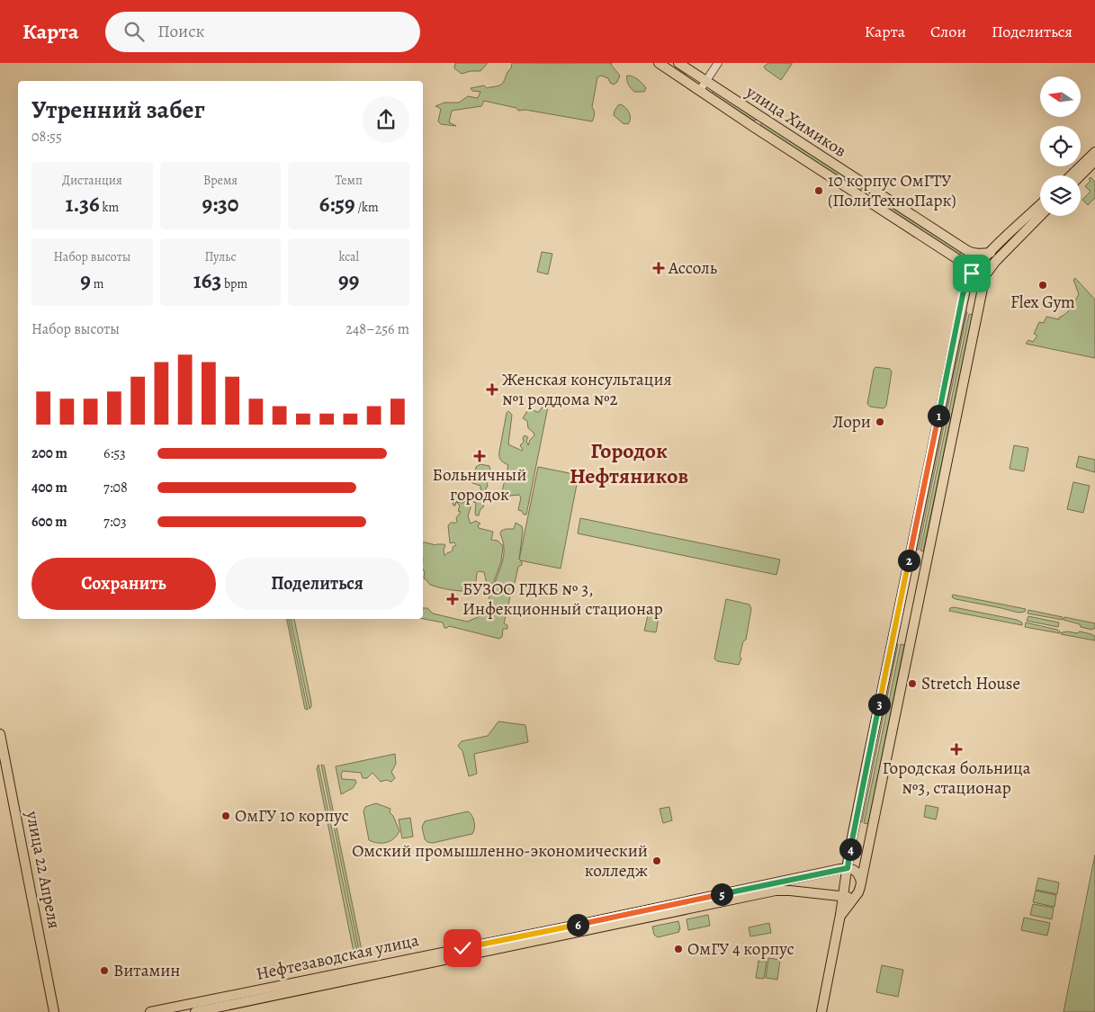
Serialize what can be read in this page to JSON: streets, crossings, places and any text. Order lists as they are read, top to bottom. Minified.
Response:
{"streets":{"main road":["улица Химиков","улица 22 Апреля","Нефтезаводская улица"]},"districts":["Городок Нефтяников"],"places":{"other":["10 корпус ОмГТУ (ПолиТехноПарк)","Flex Gym","Лори","Stretch House","ОмГУ 10 корпус","Омский промышленно-экономический колледж","ОмГУ 4 корпус","Витамин"],"health":["Ассоль","Женская консультация №1 роддома №2","Больничный городок","БУЗОО ГДКБ № 3, Инфекционный стационар","Городская больница №3, стационар"]},"north":"left","page":{"header":"Карта","search":"Поиск","nav":["Карта","Слои","Поделиться"],"heading":["Утренний забег","08:55"],"stats":[["Дистанция","1.36 km"],["Время","9:30"],["Темп","6:59 /km"],["Набор высоты","9 m"],["Пульс","163 bpm"],["kcal","99"]],"chart":["Набор высоты","248–256 m"],"pins":["1","2","3","4","5","6"],"list":[{"name":"200 m","note":"6:53"},{"name":"400 m","note":"7:08"},{"name":"600 m","note":"7:03"}],"buttons":["Сохранить","Поделиться"]}}
